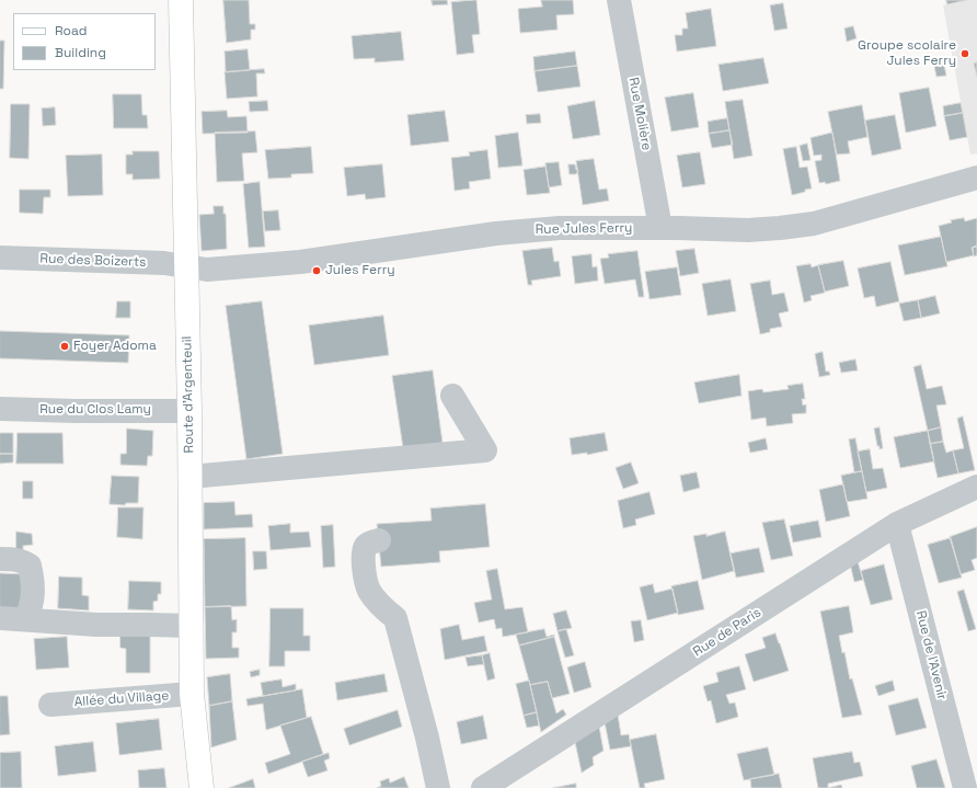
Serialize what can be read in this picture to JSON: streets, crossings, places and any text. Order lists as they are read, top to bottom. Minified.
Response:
{"streets":{"main road":["Route d'Argenteuil"],"street":["Rue Molière","Rue Jules Ferry","Rue des Boizerts","Rue du Clos Lamy","Rue de Paris","Rue de l'Avenir","Allée du Village"]},"crossings":[["Rue Molière","Rue Jules Ferry"],["Rue Jules Ferry","Rue des Boizerts"],["Rue Jules Ferry","Route d'Argenteuil"],["Rue des Boizerts","Route d'Argenteuil"],["Route d'Argenteuil","Rue du Clos Lamy"],["Route d'Argenteuil","Allée du Village"],["Rue de Paris","Rue de l'Avenir"]],"places":["Groupe scolaire Jules Ferry","Jules Ferry","Foyer Adoma"],"legend":["Road","Building"]}
